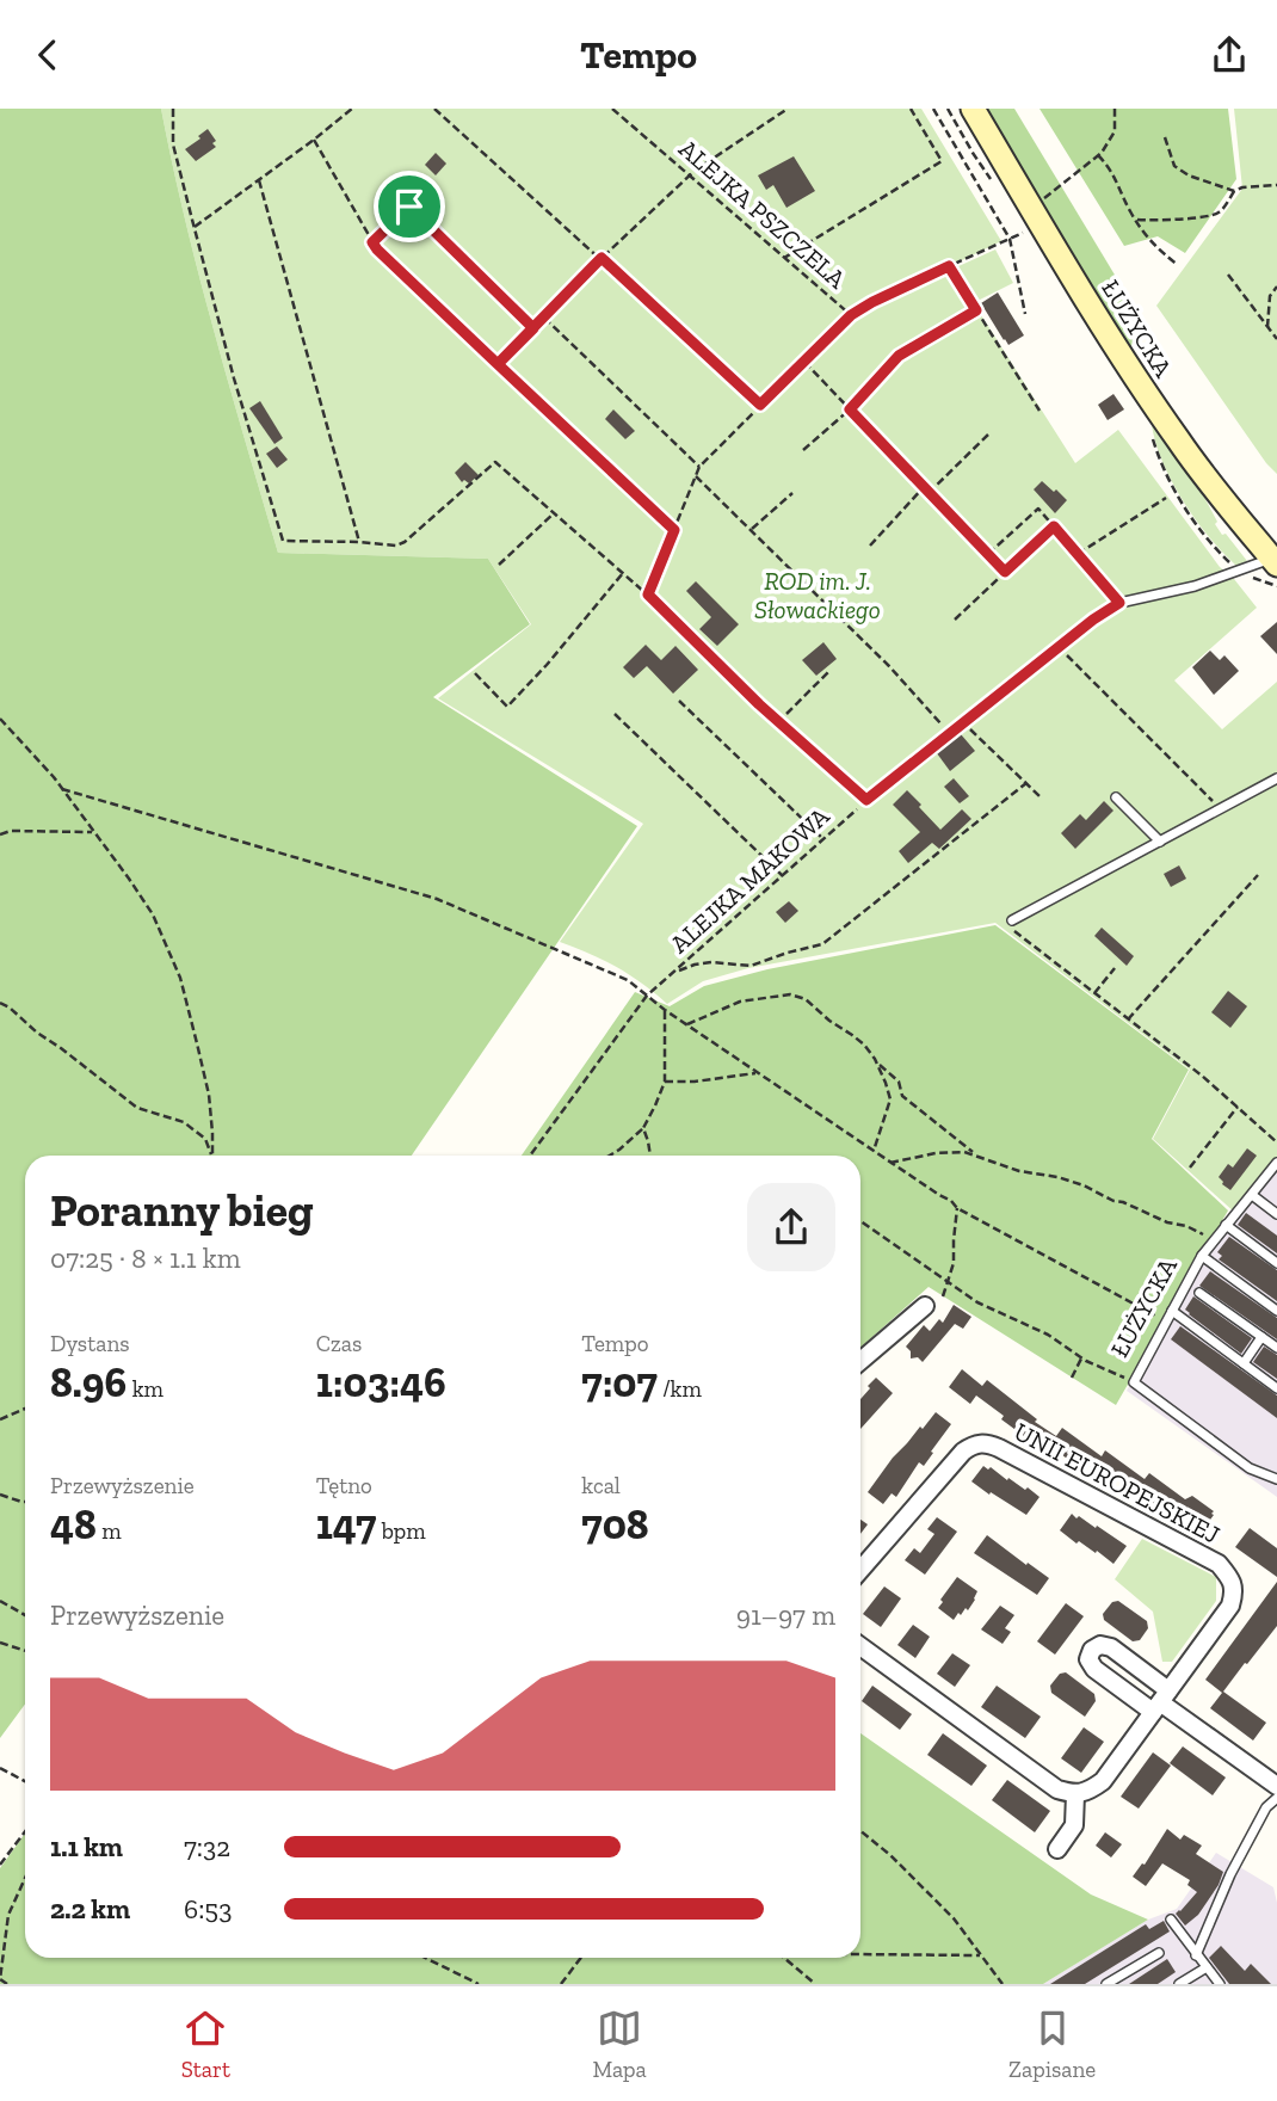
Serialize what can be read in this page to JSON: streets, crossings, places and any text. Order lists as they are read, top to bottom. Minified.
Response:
{"streets":{"main road":["ŁUŻYCKA"],"street":["UNII EUROPEJSKIEJ"],"path":["ALEJKA PSZCZELA","ALEJKA MAKOWA"]},"parks":["ROD im. J. Słowackiego"],"page":{"header":"Tempo","heading":["Poranny bieg","07:25 · 8 × 1.1 km"],"stats":[["Dystans","8.96 km"],["Czas","1:03:46"],["Tempo","7:07 /km"],["Przewyższenie","48 m"],["Tętno","147 bpm"],["kcal","708"]],"chart":["Przewyższenie","91–97 m"],"list":[{"name":"1.1 km","note":"7:32"},{"name":"2.2 km","note":"6:53"}],"tabs":["Start","Mapa","Zapisane"]}}
